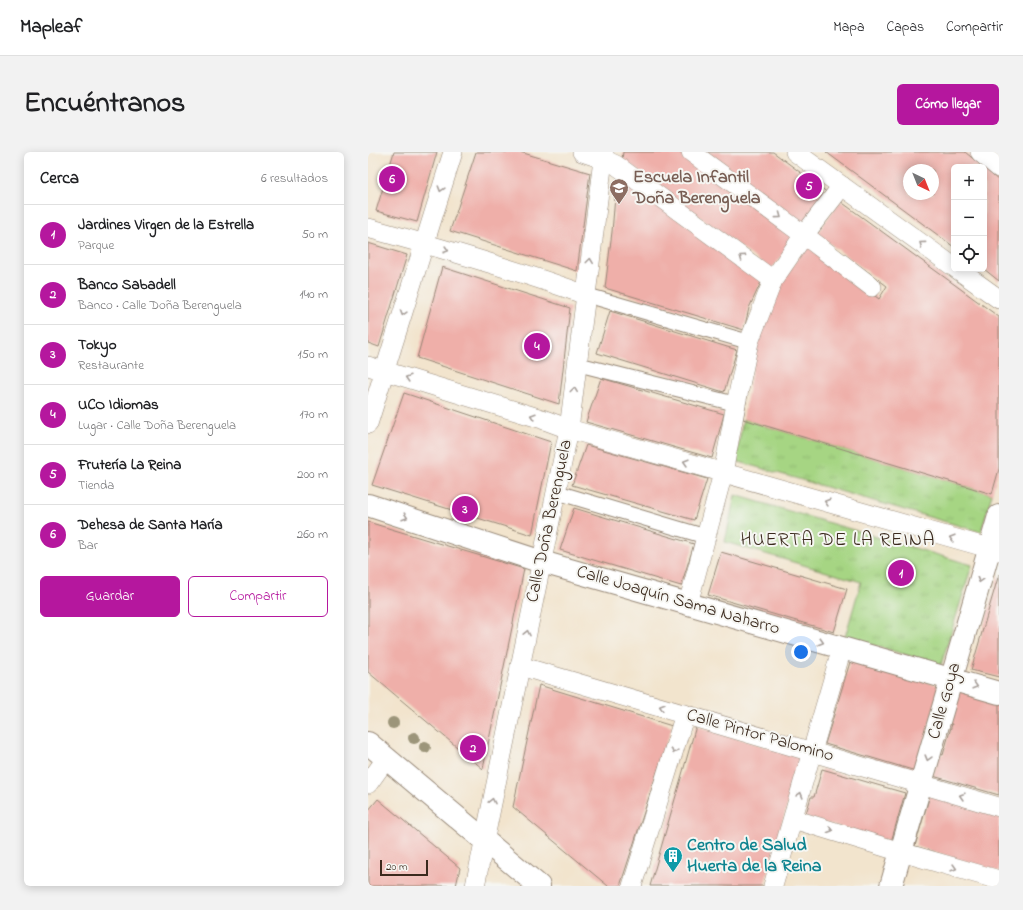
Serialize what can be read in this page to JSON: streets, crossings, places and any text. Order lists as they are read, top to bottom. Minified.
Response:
{"streets":{"street":["Calle Doña Berenguela","Calle Joaquín Sama Naharro","Calle Goya","Calle Pintor Palomino"]},"crossings":[["Calle Doña Berenguela","Calle Joaquín Sama Naharro"],["Calle Doña Berenguela","Calle Pintor Palomino"],["Calle Joaquín Sama Naharro","Calle Goya"],["Calle Goya","Calle Pintor Palomino"]],"districts":["HUERTA DE LA REINA"],"places":{"school or university":["Escuela Infantil Doña Berenguela"],"building":["Centro de Salud Huerta de la Reina"]},"scale_bar":"20 m","north":"bottom right","page":{"header":"Mapleaf","nav":["Mapa","Capas","Compartir"],"title":"Encuéntranos","buttons":["Cómo llegar",["Guardar","Compartir"]],"heading":["Cerca","6 resultados"],"map_buttons":["+","−"],"pins":["6","5","4","3","1","2"],"list":[{"mark":"1","name":"Jardines Virgen de la Estrella","note":"Parque","value":"50 m"},{"mark":"2","name":"Banco Sabadell","note":"Banco · Calle Doña Berenguela","value":"140 m"},{"mark":"3","name":"Tokyo","note":"Restaurante","value":"150 m"},{"mark":"4","name":"UCO Idiomas","note":"Lugar · Calle Doña Berenguela","value":"170 m"},{"mark":"5","name":"Frutería La Reina","note":"Tienda","value":"200 m"},{"mark":"6","name":"Dehesa de Santa María","note":"Bar","value":"260 m"}],"scale":"20 m"}}
